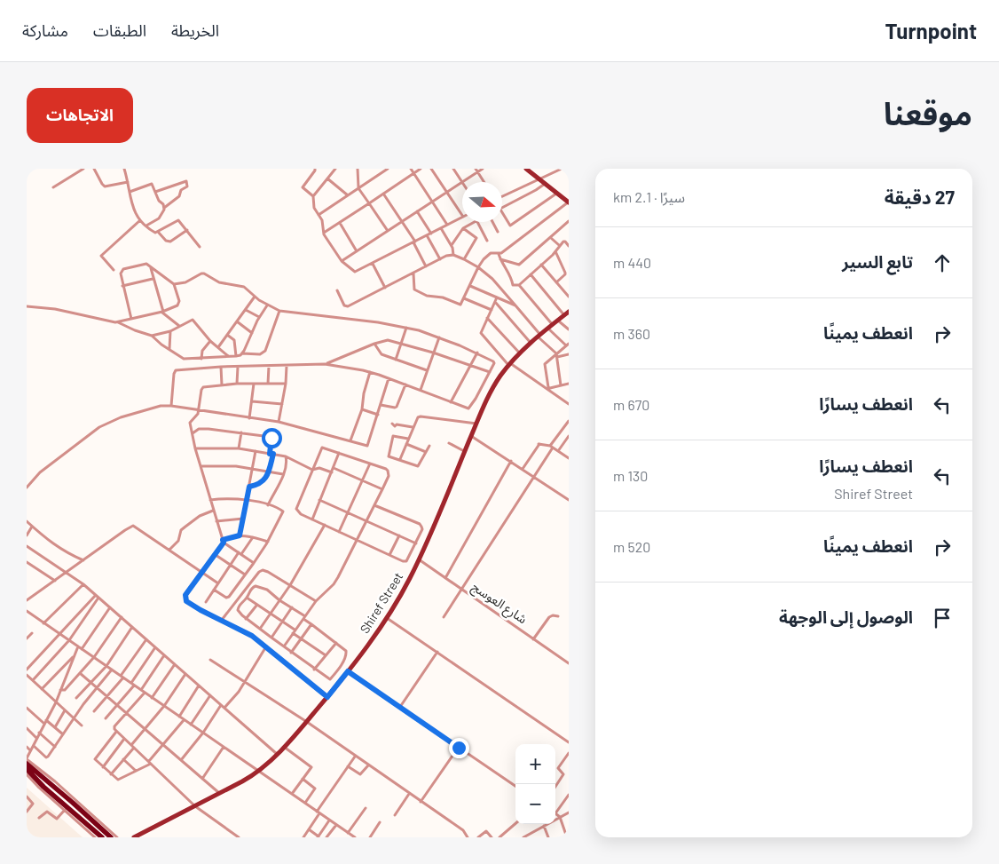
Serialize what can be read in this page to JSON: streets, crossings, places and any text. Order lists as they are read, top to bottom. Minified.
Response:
{"streets":{"main road":["Shiref Street"],"street":["شارع العوسج"]},"crossings":[["Shiref Street","شارع العوسج"]],"north":"right","page":{"header":"Turnpoint","nav":["الخريطة","الطبقات","مشاركة"],"title":"موقعنا","buttons":"الاتجاهات","heading":["27 دقيقة","سيرًا · 2.1 km"],"list":[["تابع السير","440 m"],["انعطف يمينًا","360 m"],["انعطف يسارًا","670 m"],["انعطف يسارًا","Shiref Street","130 m"],["انعطف يمينًا","520 m"],"الوصول إلى الوجهة"],"map_buttons":["+","−"]}}
